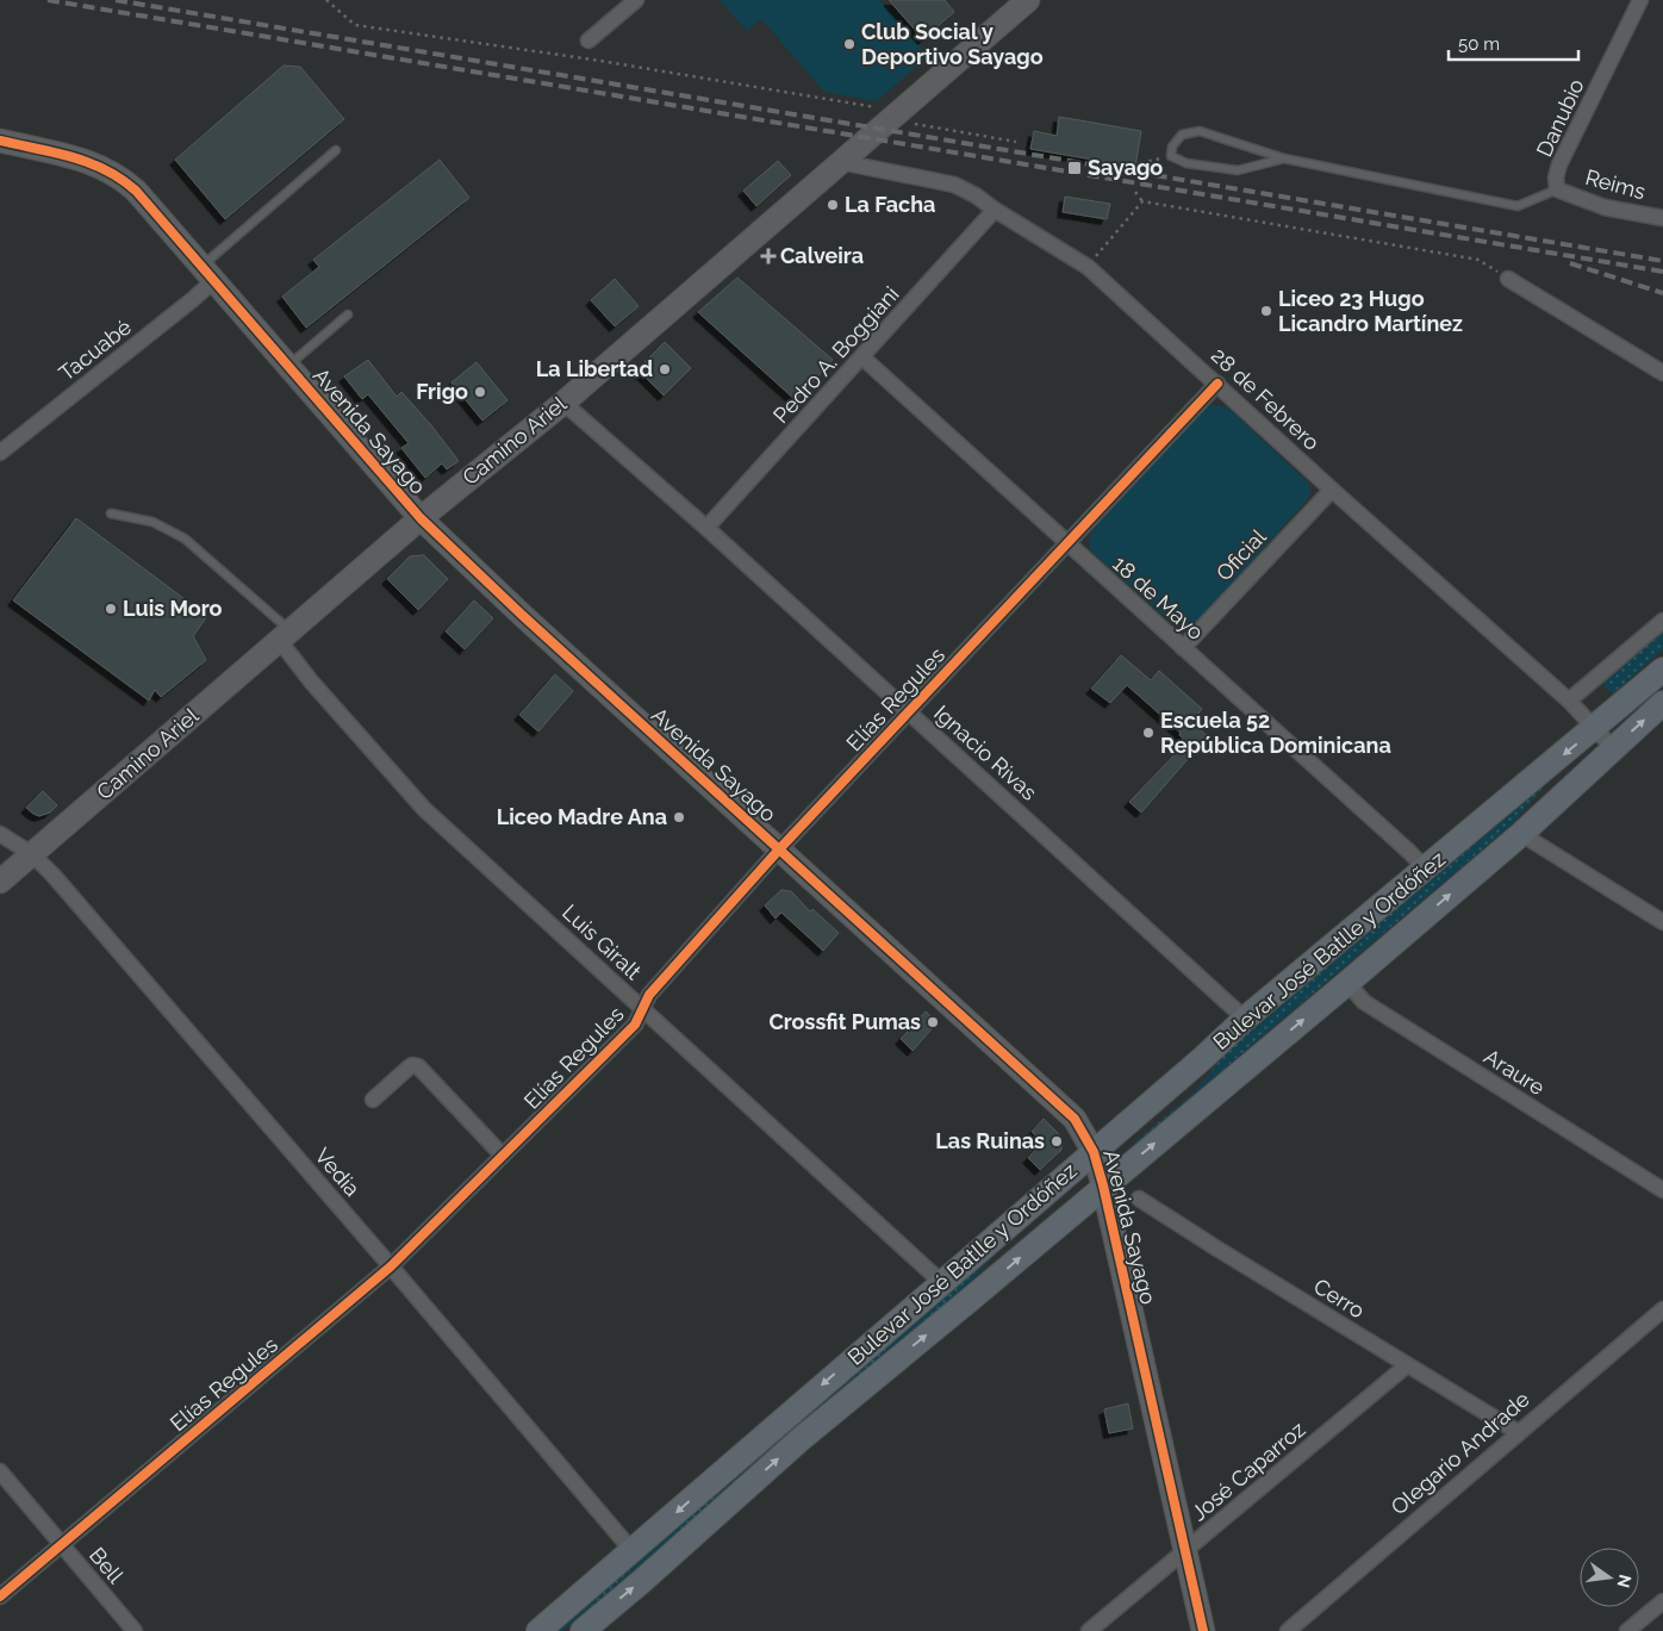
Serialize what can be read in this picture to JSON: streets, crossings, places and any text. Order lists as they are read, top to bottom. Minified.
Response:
{"streets":{"main road":["Bulevar José Batlle y Ordóñez"],"street":["Danubio","Reims","Tacuabé","Pedro A. Boggiani","28 de Febrero","Avenida Sayago","Camino Ariel","Oficial","18 de Mayo","Elías Regules","Ignacio Rivas","Luis Giralt","Araure","Vedia","Cerro","Olegario Andrade","José Caparroz","Bell"]},"crossings":[["Danubio","Reims"],["Tacuabé","Avenida Sayago"],["Pedro A. Boggiani","28 de Febrero"],["Pedro A. Boggiani","18 de Mayo"],["Pedro A. Boggiani","Ignacio Rivas"],["28 de Febrero","Camino Ariel"],["28 de Febrero","Oficial"],["28 de Febrero","Elías Regules"],["28 de Febrero","Bulevar José Batlle y Ordóñez"],["Avenida Sayago","Camino Ariel"],["Avenida Sayago","Elías Regules"],["Avenida Sayago","Bulevar José Batlle y Ordóñez"],["Avenida Sayago","José Caparroz"],["Camino Ariel","Ignacio Rivas"],["Camino Ariel","Luis Giralt"],["Camino Ariel","Vedia"],["Oficial","18 de Mayo"],["18 de Mayo","Elías Regules"],["18 de Mayo","Bulevar José Batlle y Ordóñez"],["Elías Regules","Ignacio Rivas"],["Elías Regules","Luis Giralt"],["Elías Regules","Vedia"],["Elías Regules","Bell"],["Ignacio Rivas","Bulevar José Batlle y Ordóñez"],["Luis Giralt","Bulevar José Batlle y Ordóñez"],["Bulevar José Batlle y Ordóñez","Araure"],["Bulevar José Batlle y Ordóñez","Vedia"],["Cerro","Olegario Andrade"],["Cerro","José Caparroz"]],"places":{"other":["Club Social y Deportivo Sayago","La Facha","Liceo 23 Hugo Licandro Martínez","La Libertad","Frigo","Luis Moro","Escuela 52 República Dominicana","Liceo Madre Ana","Crossfit Pumas","Las Ruinas"],"transit":["Sayago"],"health":["Calveira"]},"scale_bar":"50 m","north":"right"}
